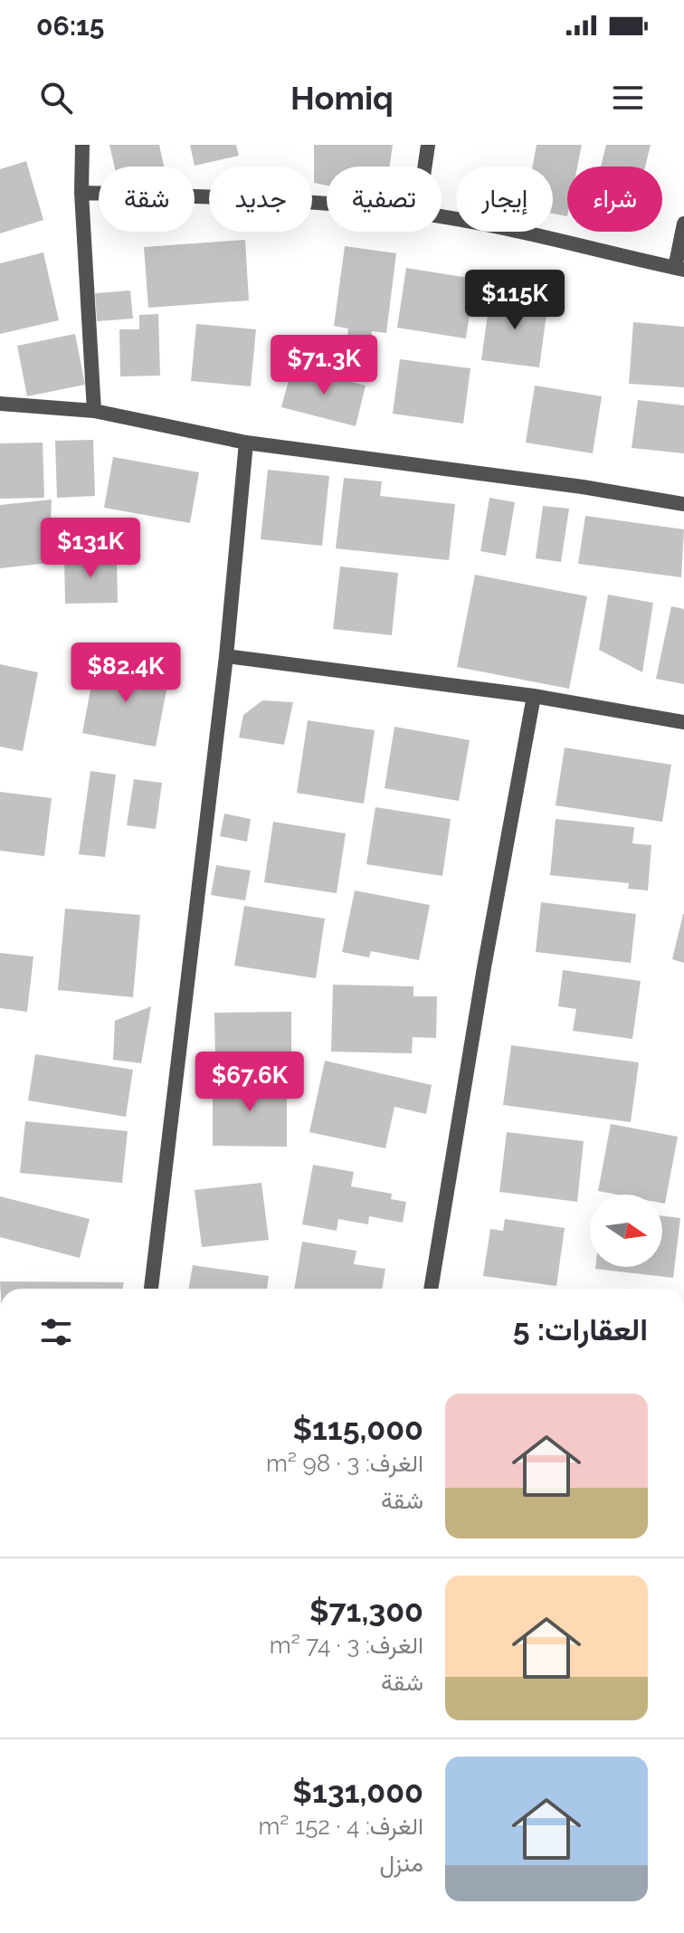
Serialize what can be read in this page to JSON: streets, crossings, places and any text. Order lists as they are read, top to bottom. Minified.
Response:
{"north":"right","page":{"status":"06:15","header":"Homiq","chip":["شراء","إيجار","تصفية","جديد","شقة"],"price":["$115K","$71.3K","$131K","$82.4K","$67.6K"],"heading":"العقارات: 5","list":[{"name":"$115,000","note":"الغرف: 3 · 98 m² · شقة"},{"name":"$71,300","note":"الغرف: 3 · 74 m² · شقة"},{"name":"$131,000","note":"الغرف: 4 · 152 m² · منزل"}]}}
